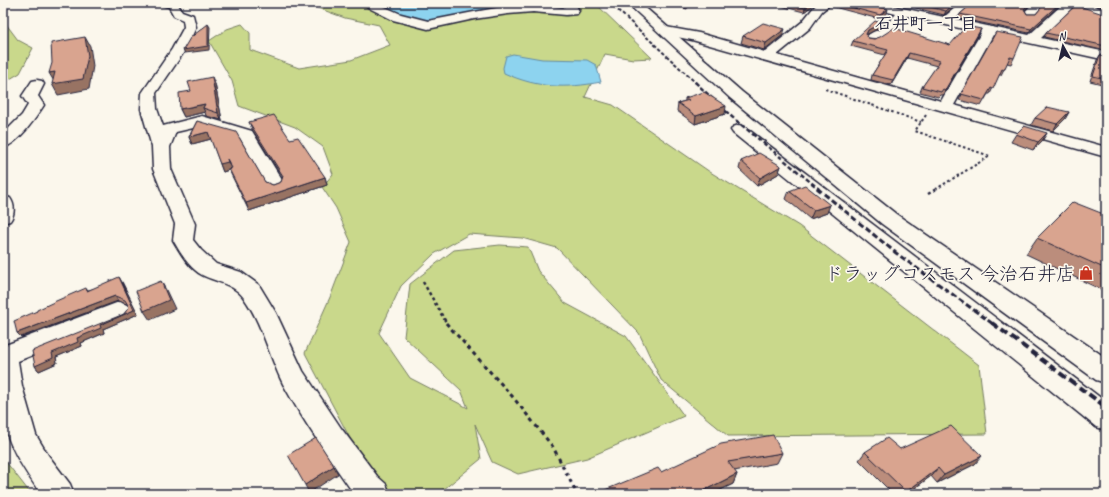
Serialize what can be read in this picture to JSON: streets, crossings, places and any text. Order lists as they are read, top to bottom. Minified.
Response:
{"districts":["石井町一丁目"],"places":{"shop":["ドラッグコスモス 今治石井店"]},"north":"top"}
